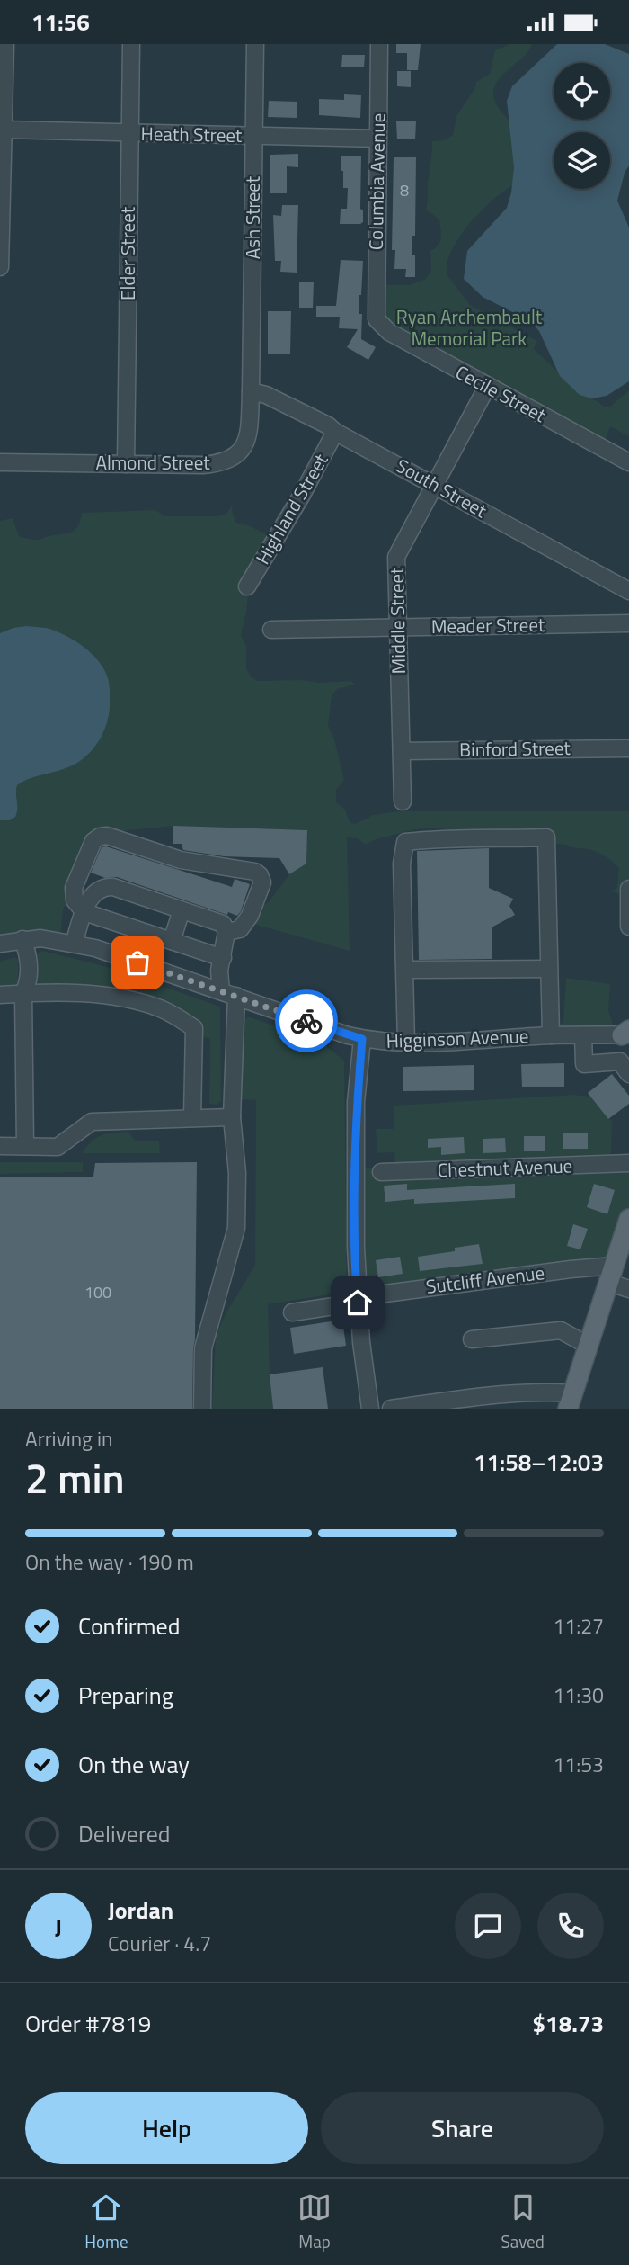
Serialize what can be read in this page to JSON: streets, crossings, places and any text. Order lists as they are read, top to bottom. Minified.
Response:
{"streets":{"street":["Heath Street","Columbia Avenue","Ash Street","Elder Street","Cecile Street","Almond Street","South Street","Highland Street","Middle Street","Meader Street","Binford Street","Higginson Avenue","Chestnut Avenue","Sutcliff Avenue"]},"crossings":[["Heath Street","Columbia Avenue"],["Heath Street","Ash Street"],["Heath Street","Elder Street"],["Columbia Avenue","Cecile Street"],["Ash Street","Almond Street"],["Ash Street","South Street"],["Elder Street","Almond Street"],["Cecile Street","Middle Street"],["Almond Street","South Street"],["South Street","Highland Street"],["South Street","Middle Street"],["Middle Street","Meader Street"],["Middle Street","Binford Street"]],"parks":["Ryan Archembault Memorial Park"],"house_numbers":["8","100"],"page":{"status":"11:56","heading":["2 min","Arriving in","11:58–12:03"],"panel":["Jordan","Courier · 4.7","Order #7819","$18.73"],"bar":"On the way · 190 m","list":[["Confirmed","11:27"],["Preparing","11:30"],["On the way","11:53"],"Delivered"],"round":"J","buttons":["Help","Share"],"tabs":["Home","Map","Saved"]}}
